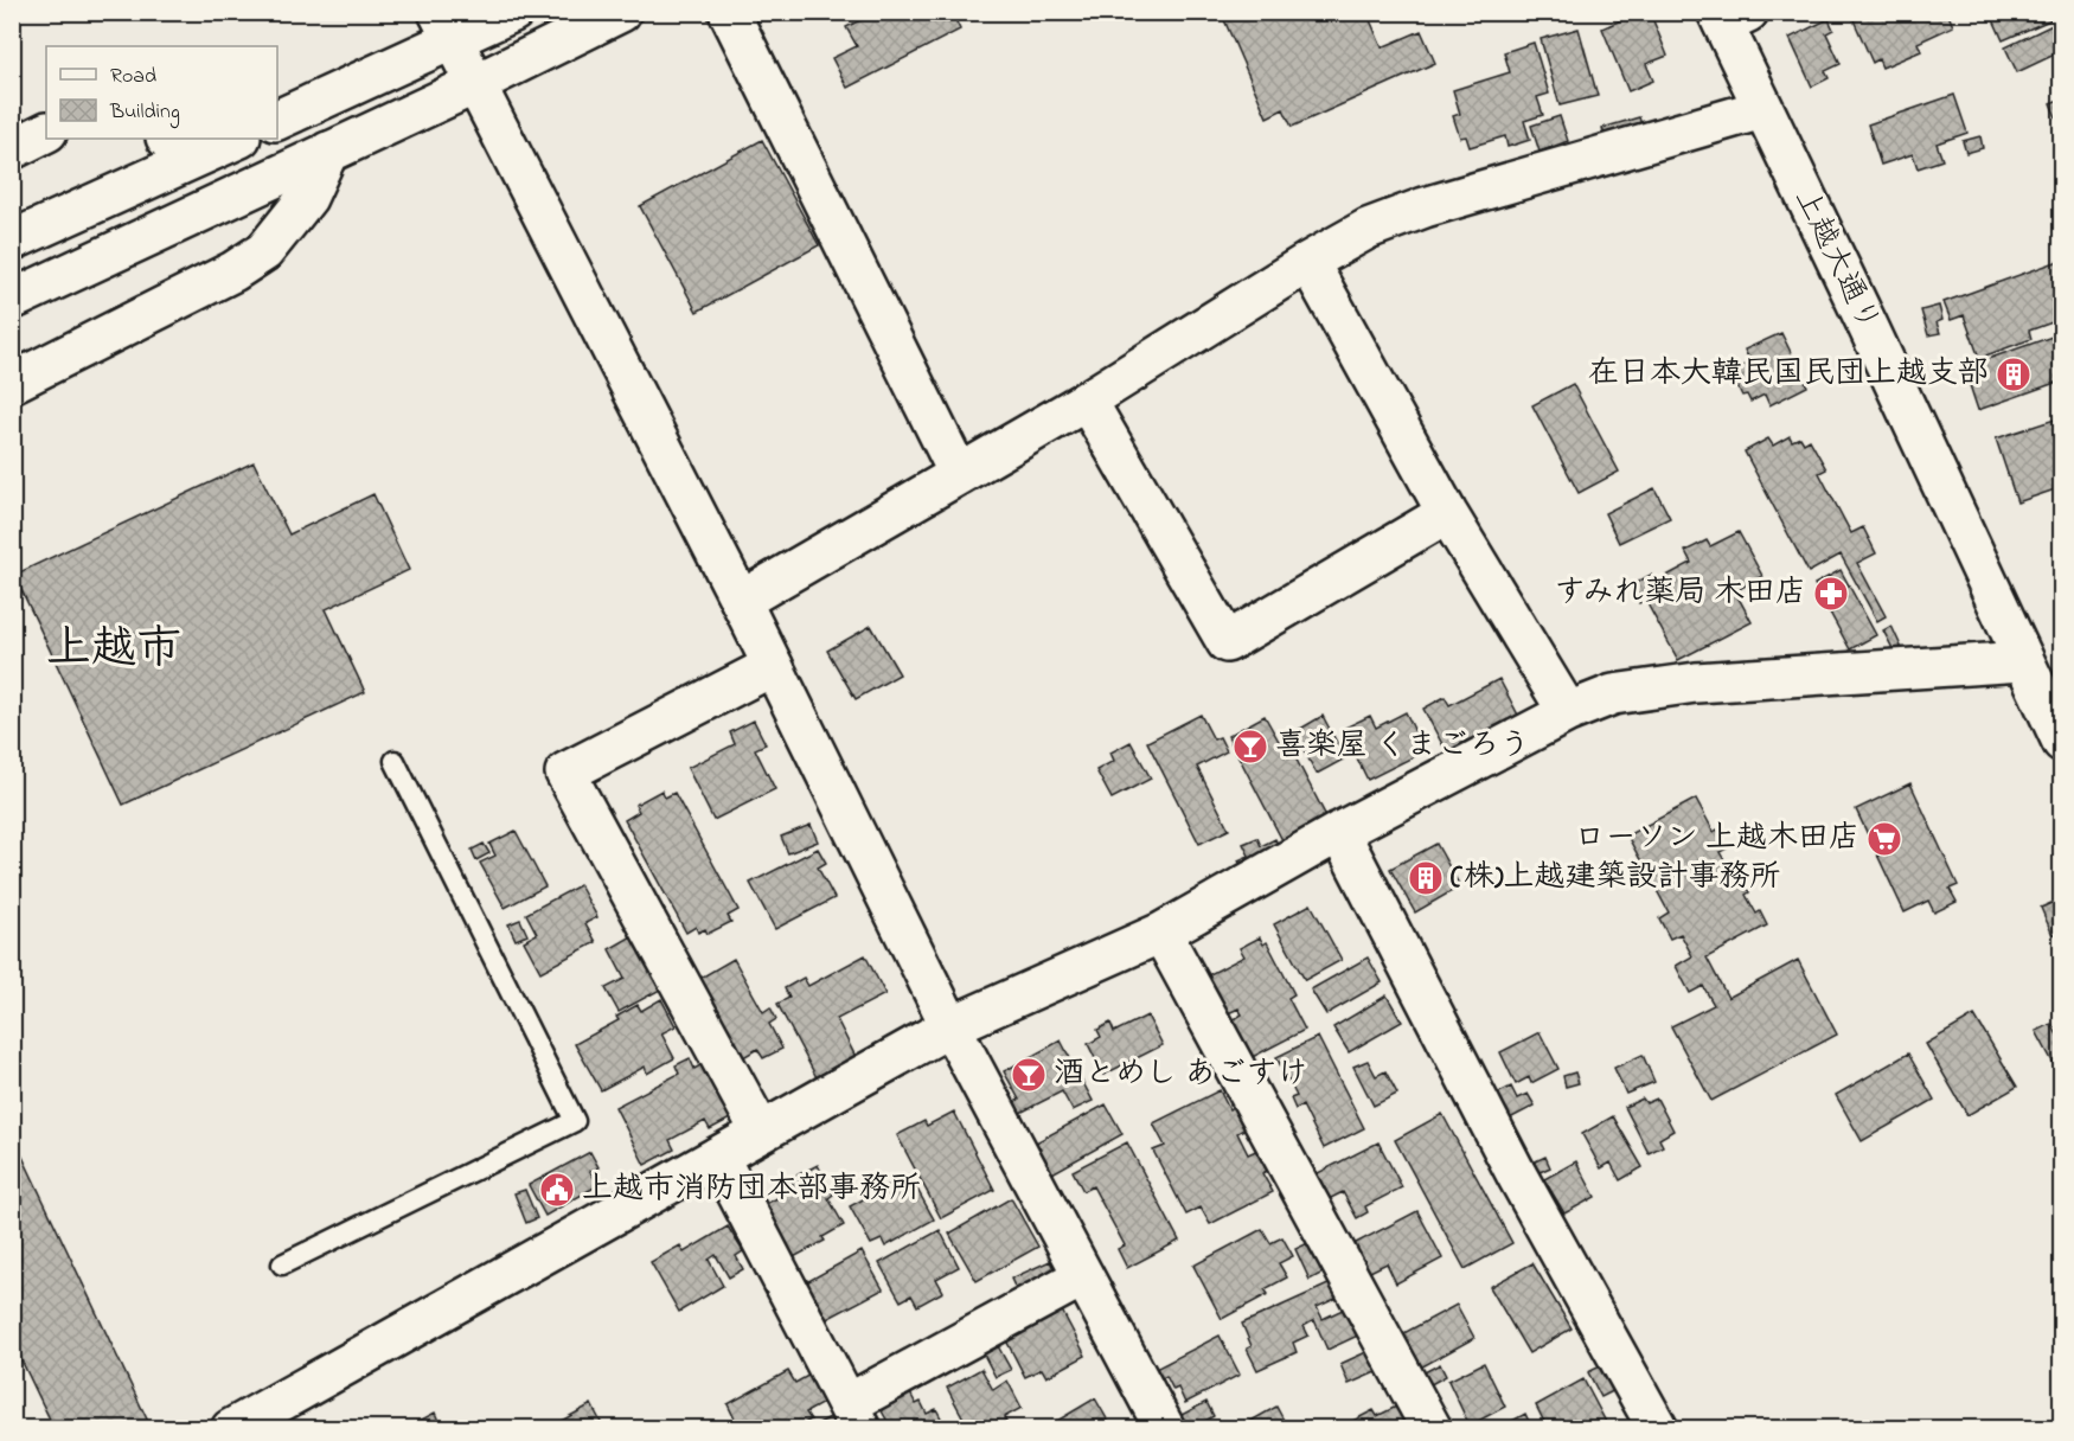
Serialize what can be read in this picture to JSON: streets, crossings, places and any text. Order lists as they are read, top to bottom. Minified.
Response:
{"streets":{"street":["上越大通り"]},"districts":["上越市"],"places":{"building":["在日本大韓民国民団上越支部","(株)上越建築設計事務所"],"pharmacy":["すみれ薬局 木田店"],"bar":["喜楽屋 くまごろう","酒とめし あごすけ"],"supermarket":["ローソン 上越木田店"],"public building":["上越市消防団本部事務所"]},"legend":["Road","Building"]}
